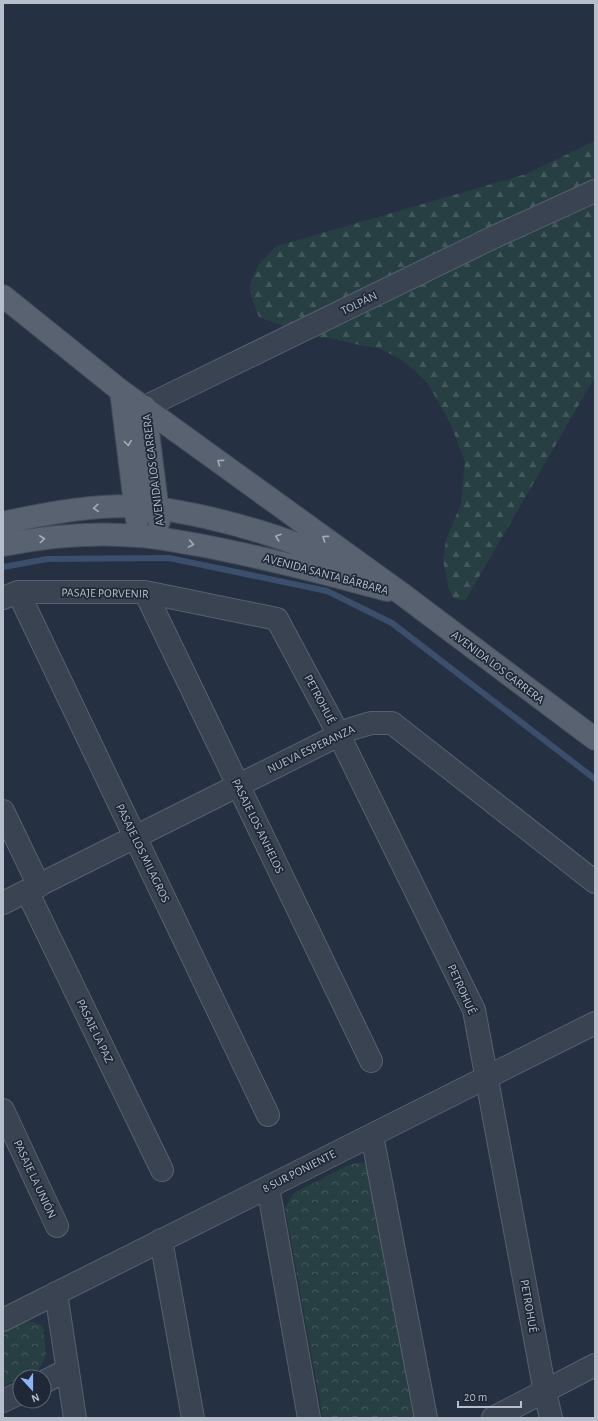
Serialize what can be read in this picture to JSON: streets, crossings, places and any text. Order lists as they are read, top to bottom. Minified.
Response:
{"streets":{"main road":["AVENIDA LOS CARRERA","AVENIDA SANTA BÁRBARA"],"street":["TOLPÁN","PASAJE PORVENIR","PETROHUÉ","NUEVA ESPERANZA","PASAJE LOS ANHELOS","PASAJE LOS MILAGROS","PASAJE LA PAZ","8 SUR PONIENTE","PASAJE LA UNIÓN"]},"crossings":[["TOLPÁN","AVENIDA LOS CARRERA"],["AVENIDA LOS CARRERA","AVENIDA SANTA BÁRBARA"],["PASAJE PORVENIR","PETROHUÉ"],["PASAJE PORVENIR","PASAJE LOS ANHELOS"],["PASAJE PORVENIR","PASAJE LOS MILAGROS"],["PETROHUÉ","NUEVA ESPERANZA"],["PETROHUÉ","8 SUR PONIENTE"],["NUEVA ESPERANZA","PASAJE LOS ANHELOS"],["NUEVA ESPERANZA","PASAJE LOS MILAGROS"],["NUEVA ESPERANZA","PASAJE LA PAZ"]],"scale_bar":"20 m","north":"bottom"}
